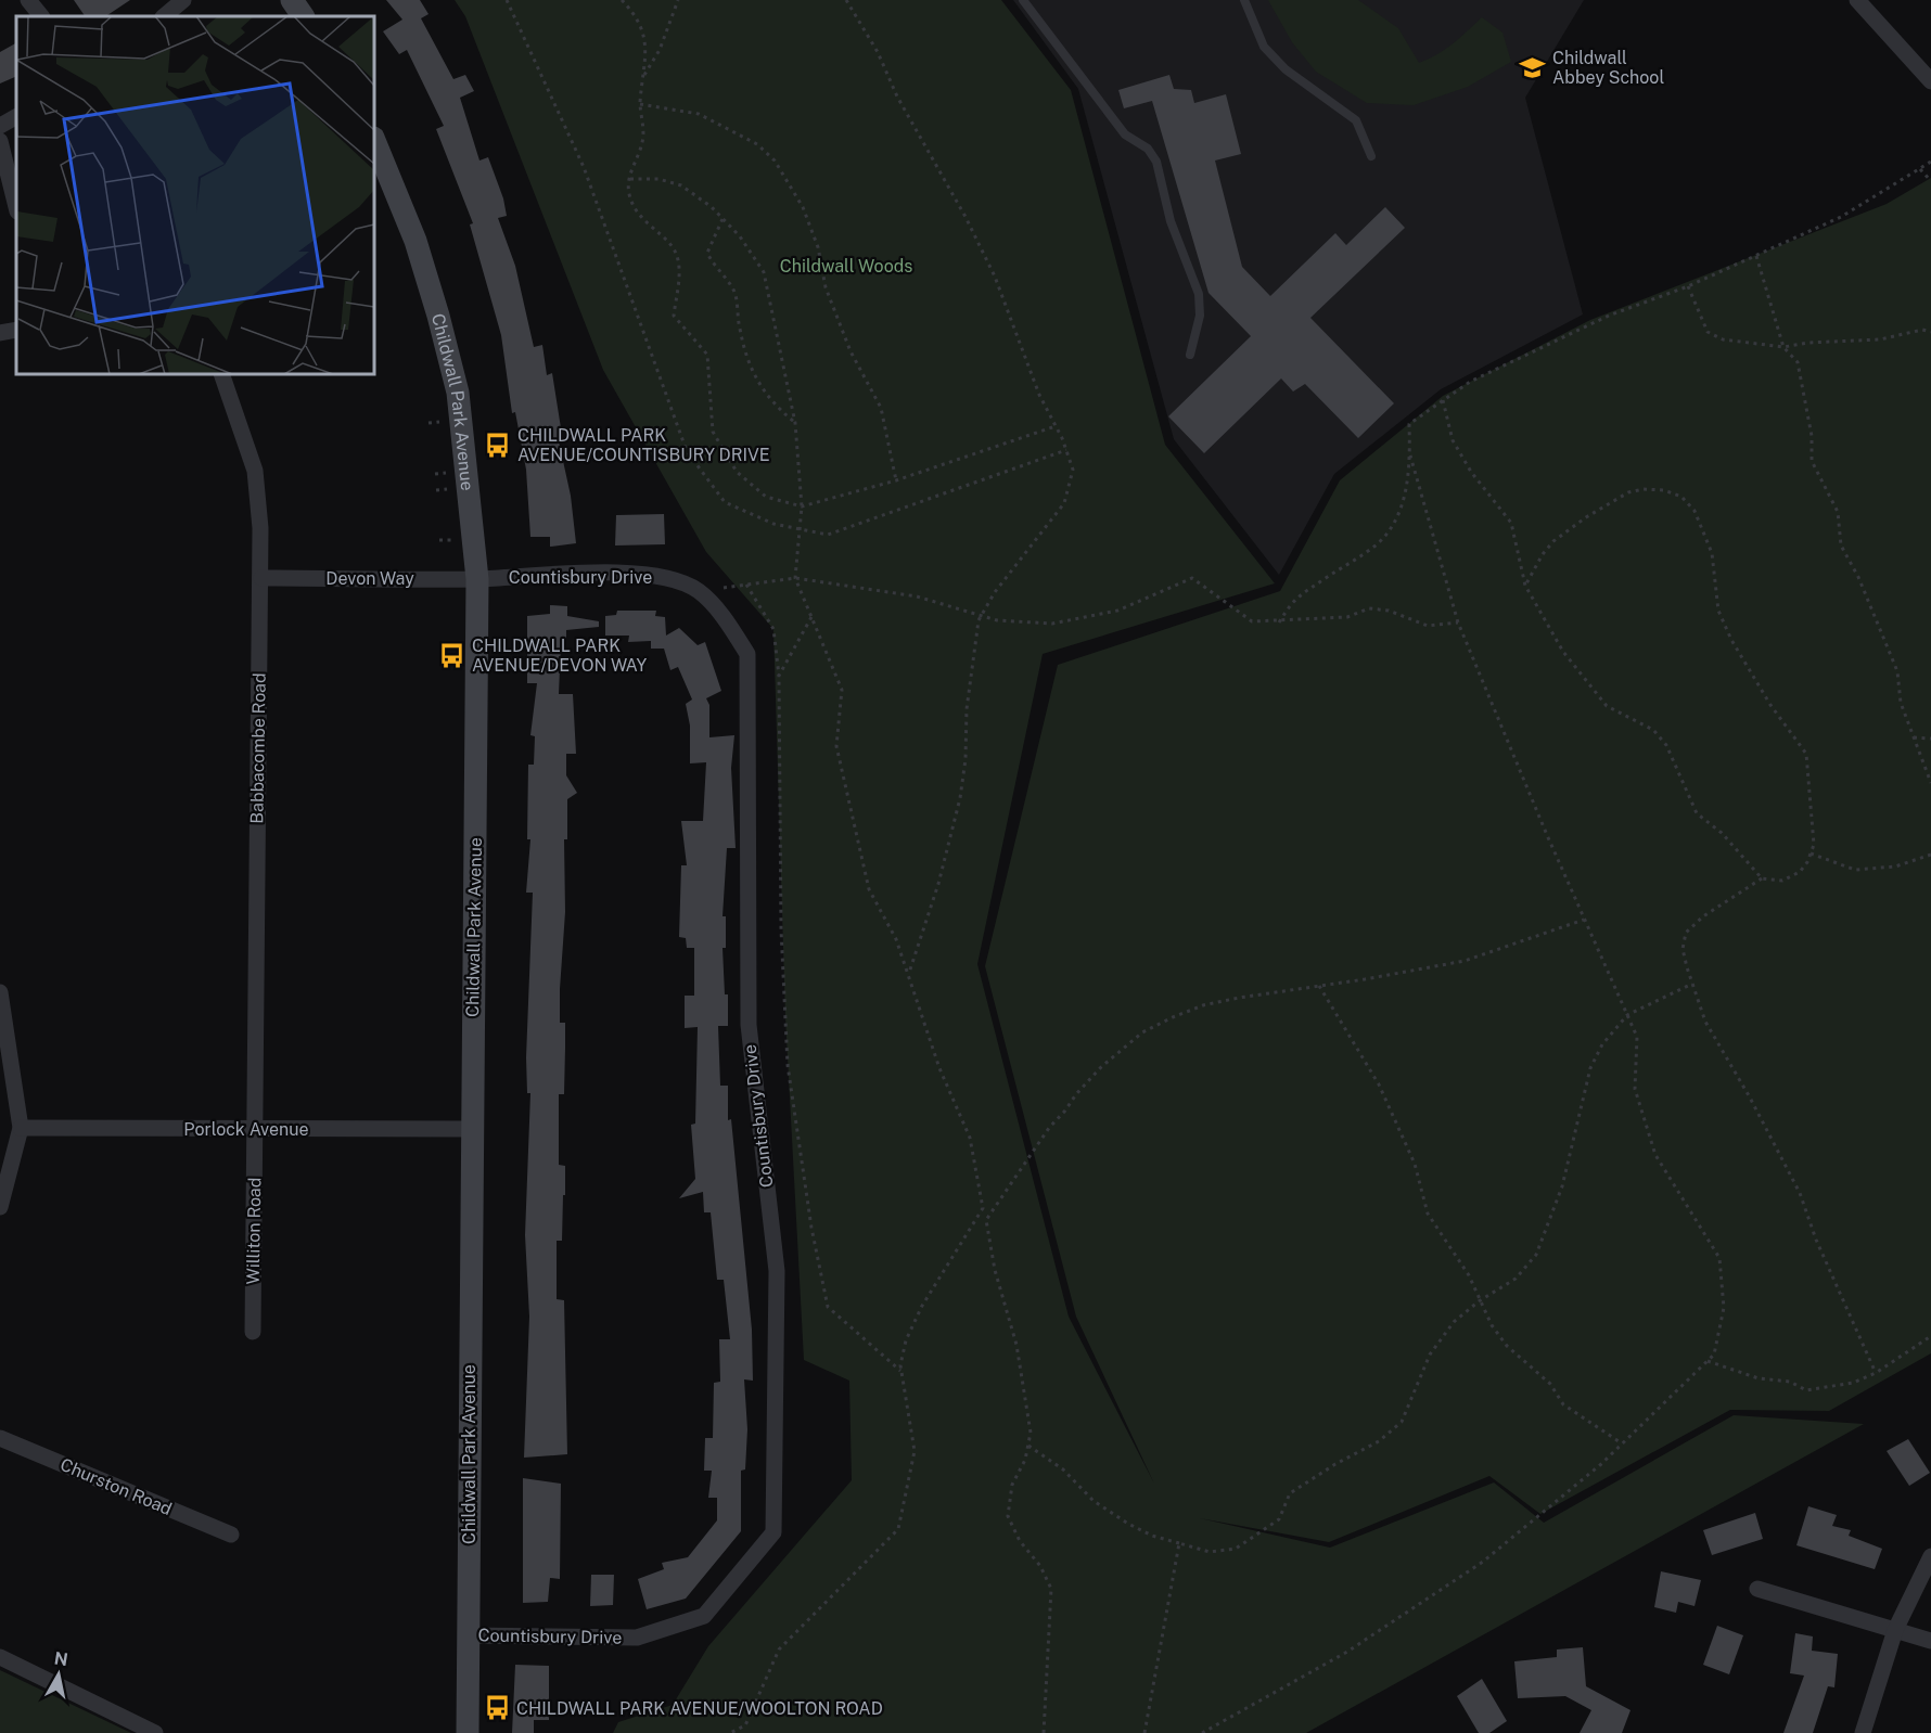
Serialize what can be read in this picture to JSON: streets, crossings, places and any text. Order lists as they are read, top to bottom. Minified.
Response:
{"streets":{"street":["Childwall Park Avenue","Countisbury Drive","Devon Way","Babbacombe Road","Porlock Avenue","Williton Road","Churston Road"]},"crossings":[["Childwall Park Avenue","Countisbury Drive"],["Childwall Park Avenue","Devon Way"],["Childwall Park Avenue","Porlock Avenue"],["Countisbury Drive","Devon Way"],["Devon Way","Babbacombe Road"],["Babbacombe Road","Porlock Avenue"],["Babbacombe Road","Williton Road"],["Porlock Avenue","Williton Road"]],"parks":["Childwall Woods"],"places":{"school or university":["Childwall Abbey School"],"bus stop":["CHILDWALL PARK AVENUE/COUNTISBURY DRIVE","CHILDWALL PARK AVENUE/DEVON WAY","CHILDWALL PARK AVENUE/WOOLTON ROAD"]},"north":"top"}
